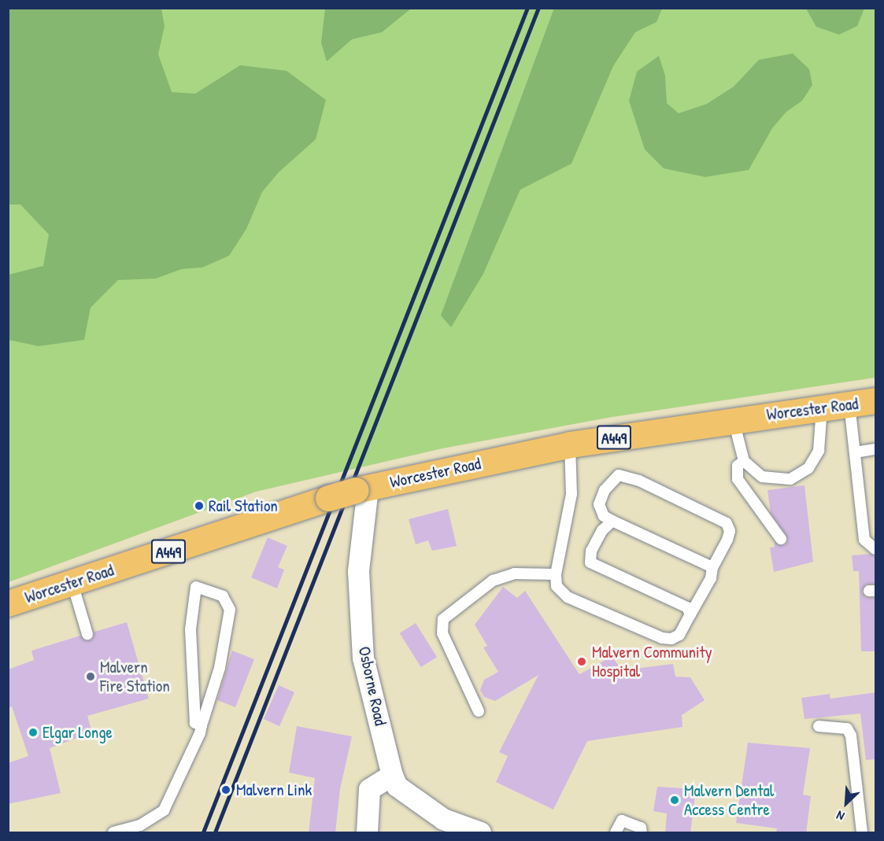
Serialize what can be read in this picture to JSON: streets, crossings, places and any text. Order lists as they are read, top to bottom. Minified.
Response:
{"streets":{"highway":["Worcester Road","A449"],"street":["Osborne Road"]},"crossings":[["Worcester Road","Osborne Road"]],"places":["Rail Station","Malvern Community Hospital","Malvern Fire Station","Elgar Longe","Malvern Link","Malvern Dental Access Centre"],"north":"bottom left"}
